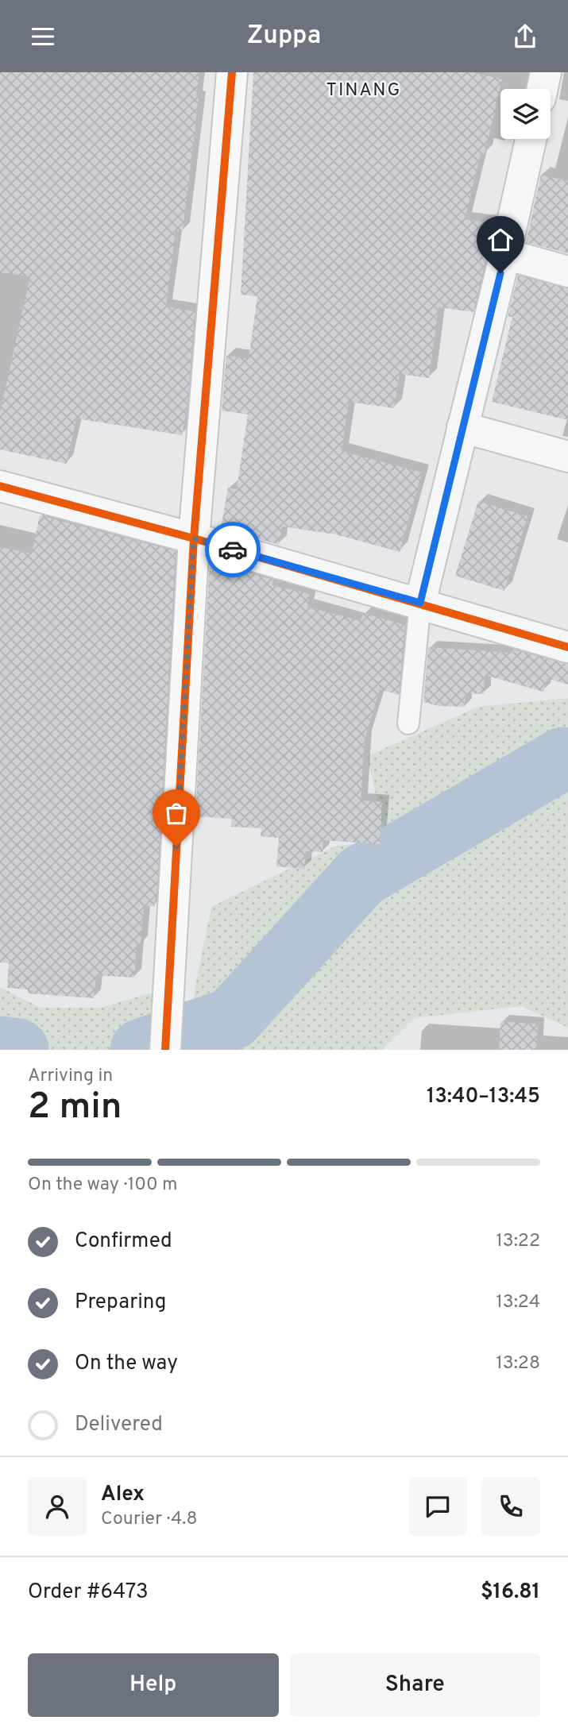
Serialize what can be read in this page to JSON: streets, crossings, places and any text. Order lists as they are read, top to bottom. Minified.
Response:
{"districts":["TINANG"],"page":{"header":"Zuppa","heading":["2 min","Arriving in","13:40–13:45"],"panel":["Alex","Courier · 4.8","Order #6473","$16.81"],"bar":"On the way · 100 m","list":[["Confirmed","13:22"],["Preparing","13:24"],["On the way","13:28"],"Delivered"],"buttons":["Help","Share"]}}
